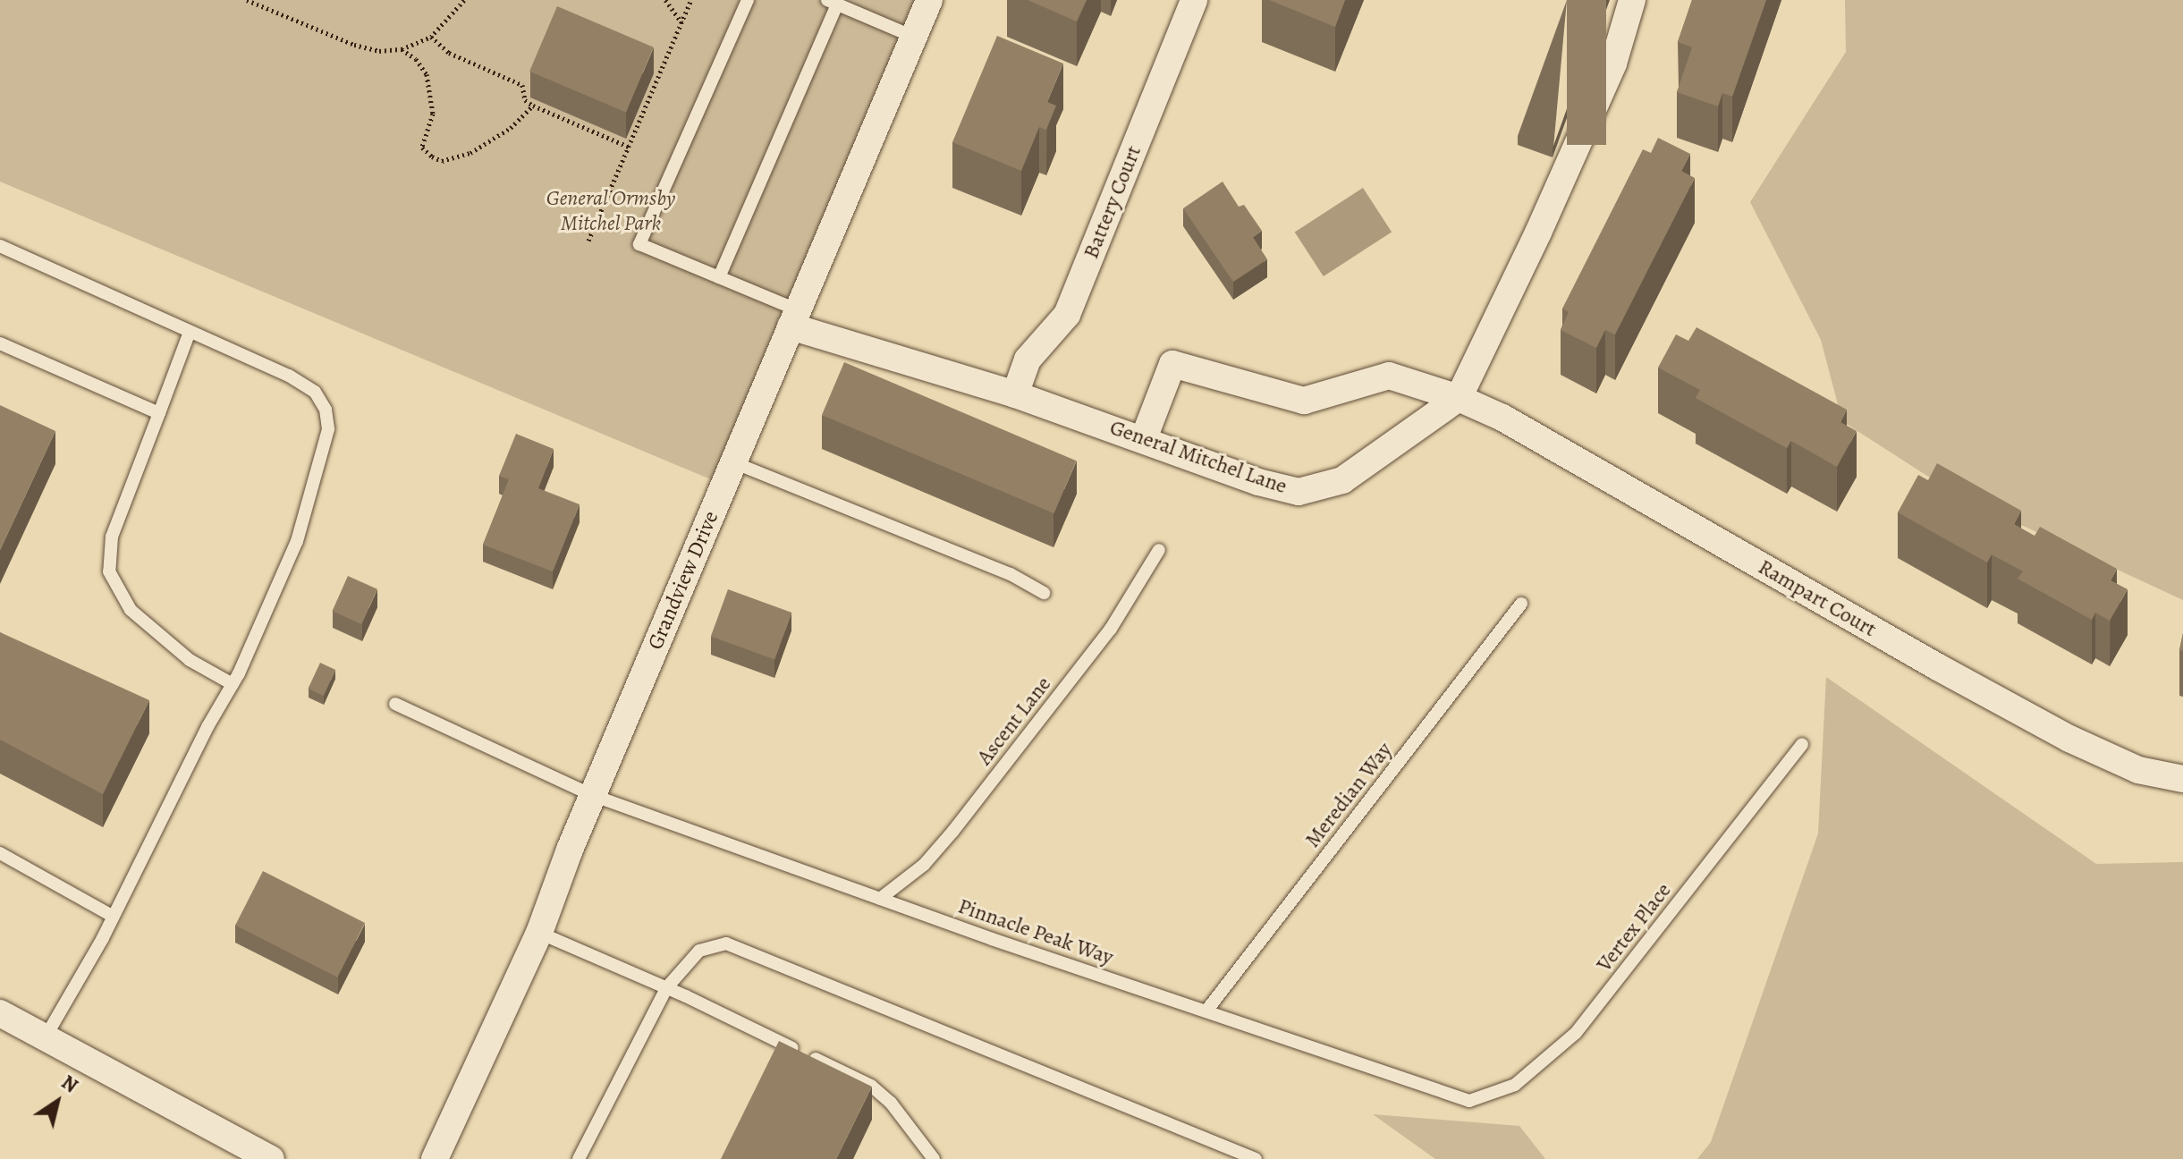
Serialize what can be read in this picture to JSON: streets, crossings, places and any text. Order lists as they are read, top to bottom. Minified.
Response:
{"streets":{"street":["Battery Court","General Mitchel Lane","Grandview Drive","Rampart Court"],"lane":["Ascent Lane","Meredian Way","Vertex Place","Pinnacle Peak Way"]},"crossings":[["Battery Court","General Mitchel Lane"],["General Mitchel Lane","Grandview Drive"],["General Mitchel Lane","Rampart Court"],["Grandview Drive","Pinnacle Peak Way"],["Ascent Lane","Pinnacle Peak Way"],["Meredian Way","Pinnacle Peak Way"],["Vertex Place","Pinnacle Peak Way"]],"parks":["General Ormsby Mitchel Park"],"north":"top right"}
